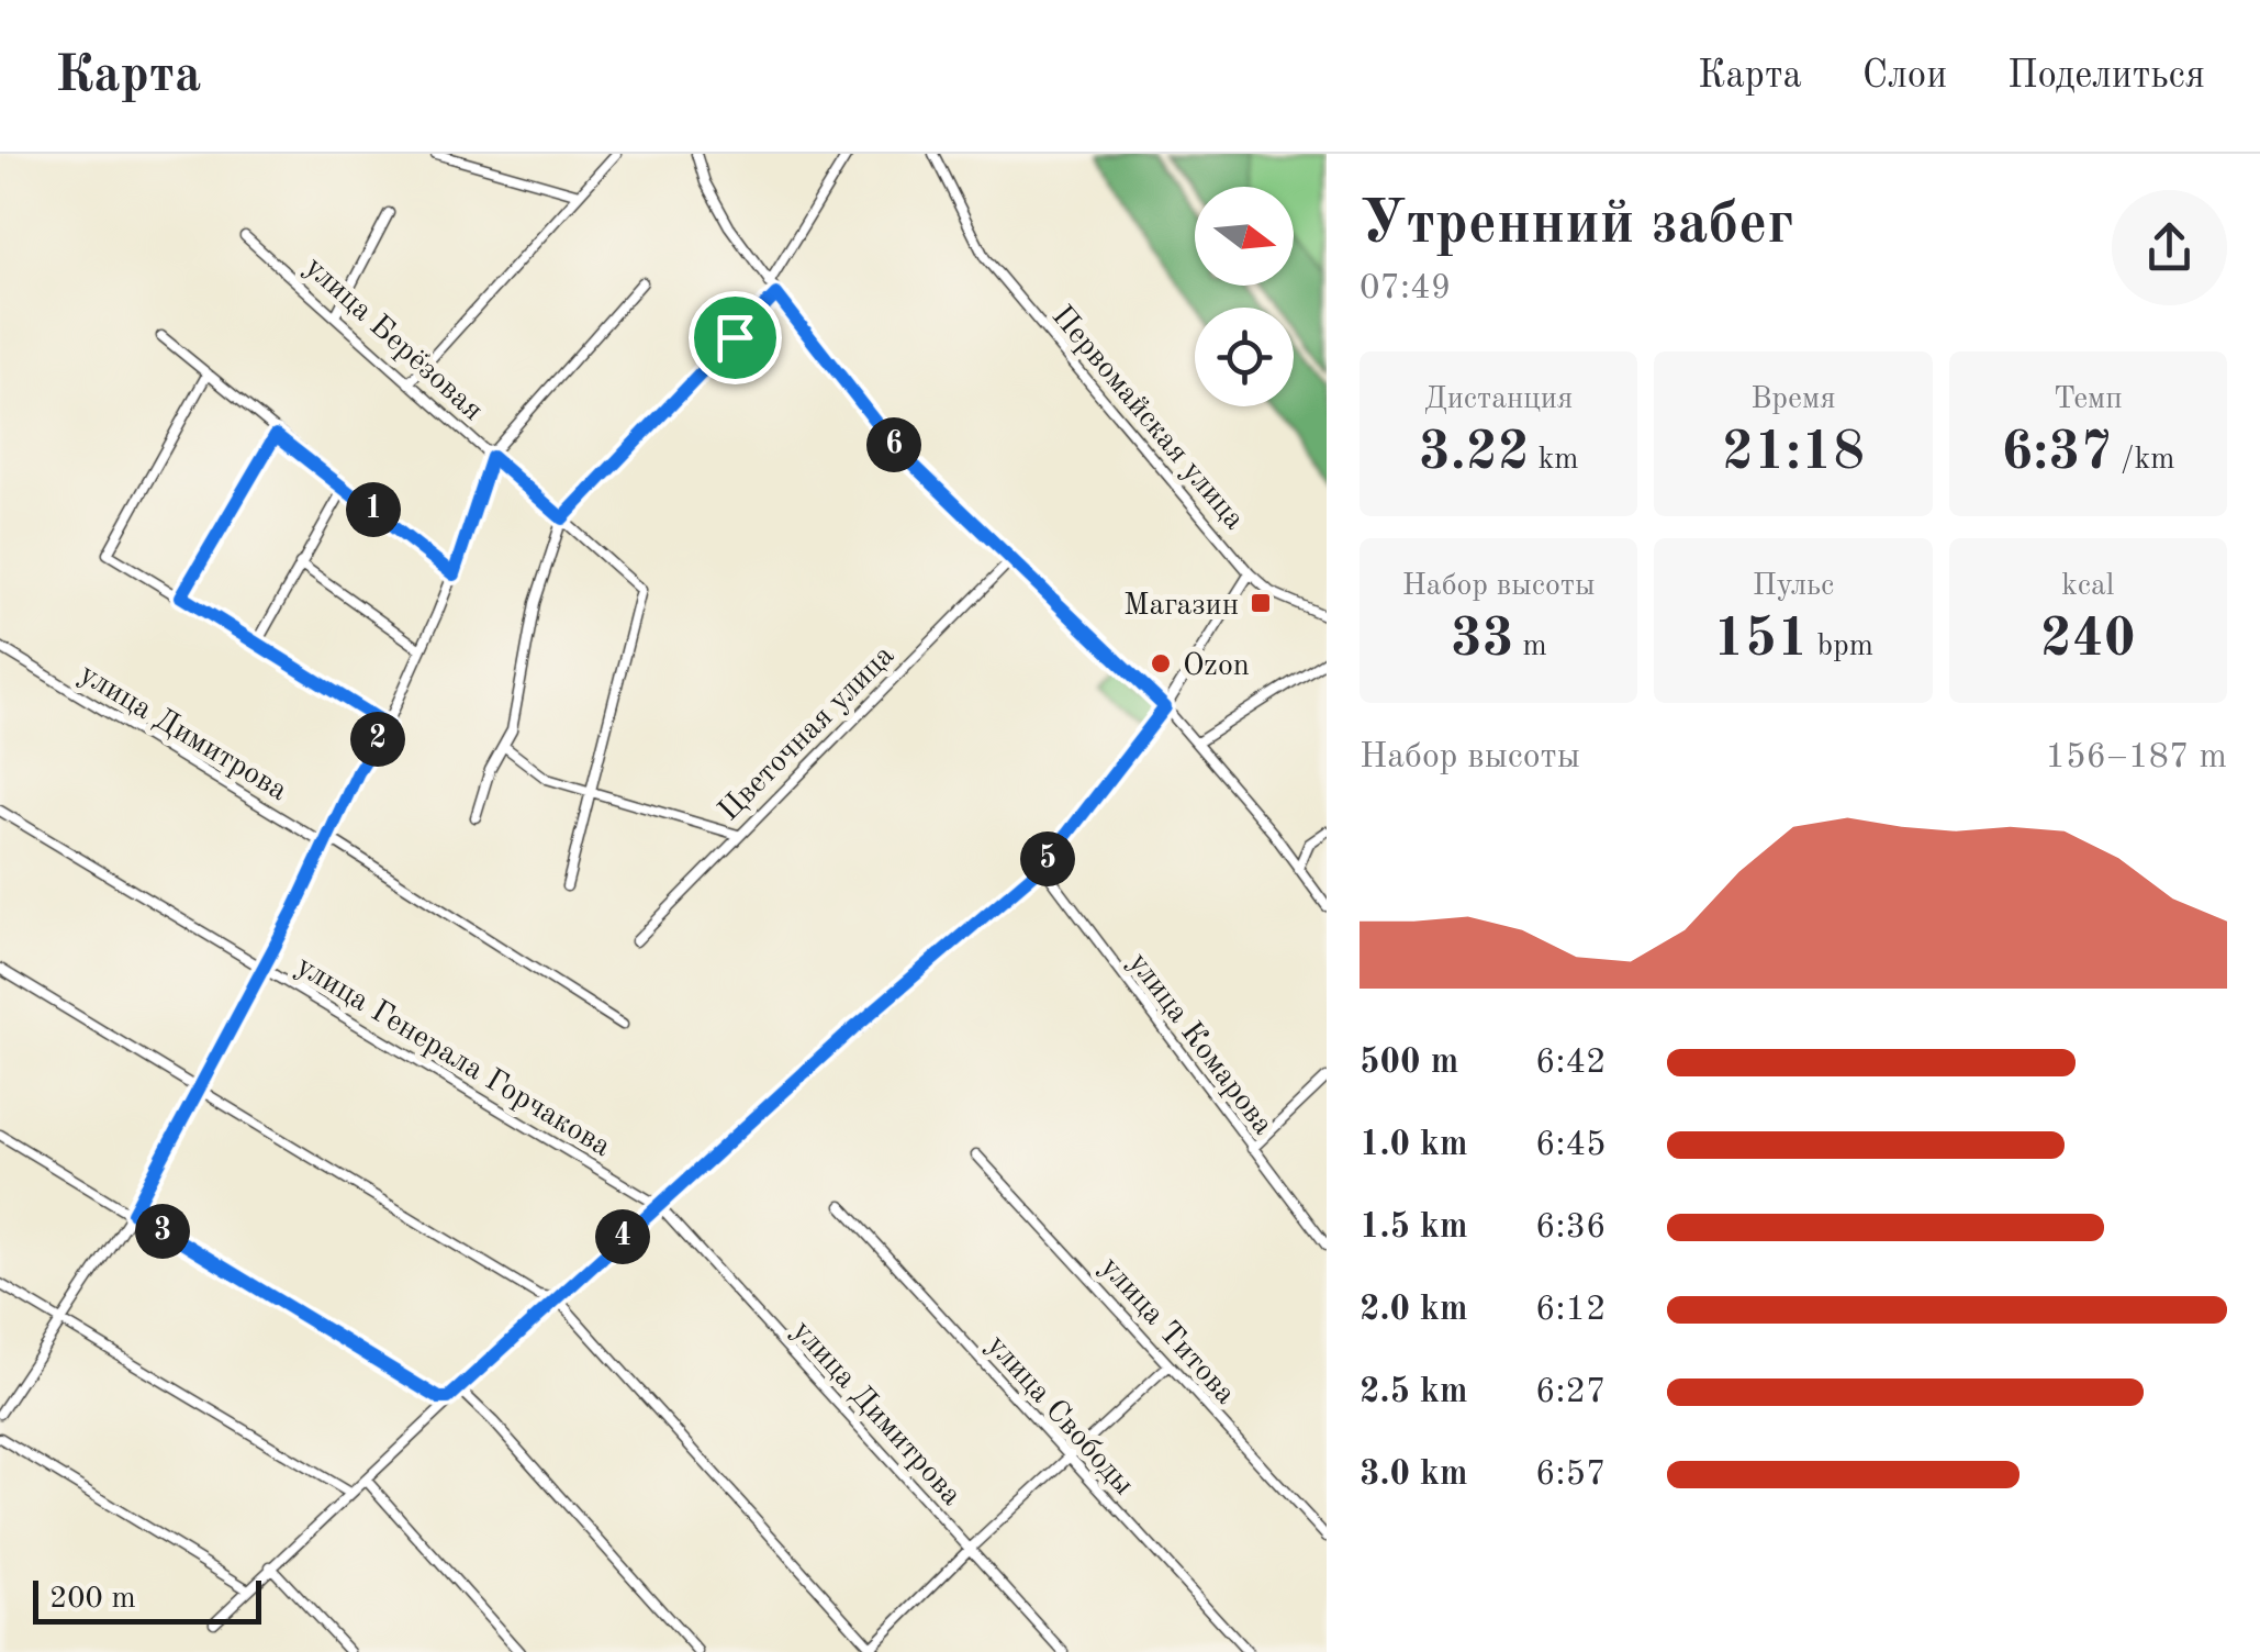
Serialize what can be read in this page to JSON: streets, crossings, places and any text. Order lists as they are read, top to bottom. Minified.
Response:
{"streets":{"street":["улица Берёзовая","Первомайская улица","улица Димитрова","Цветочная улица","улица Комарова","улица Генерала Горчакова","улица Титова","улица Свободы"]},"crossings":[["улица Димитрова","улица Генерала Горчакова"]],"places":{"transit":["Магазин"],"other":["Ozon"]},"scale_bar":"200 m","north":"right","page":{"header":"Карта","nav":["Карта","Слои","Поделиться"],"heading":["Утренний забег","07:49"],"stats":[["Дистанция","3.22 km"],["Время","21:18"],["Темп","6:37 /km"],["Набор высоты","33 m"],["Пульс","151 bpm"],["kcal","240"]],"pins":["6","1","2","5","3","4"],"chart":["Набор высоты","156–187 m"],"list":[{"name":"500 m","note":"6:42"},{"name":"1.0 km","note":"6:45"},{"name":"1.5 km","note":"6:36"},{"name":"2.0 km","note":"6:12"},{"name":"2.5 km","note":"6:27"},{"name":"3.0 km","note":"6:57"}],"scale":"200 m"}}
